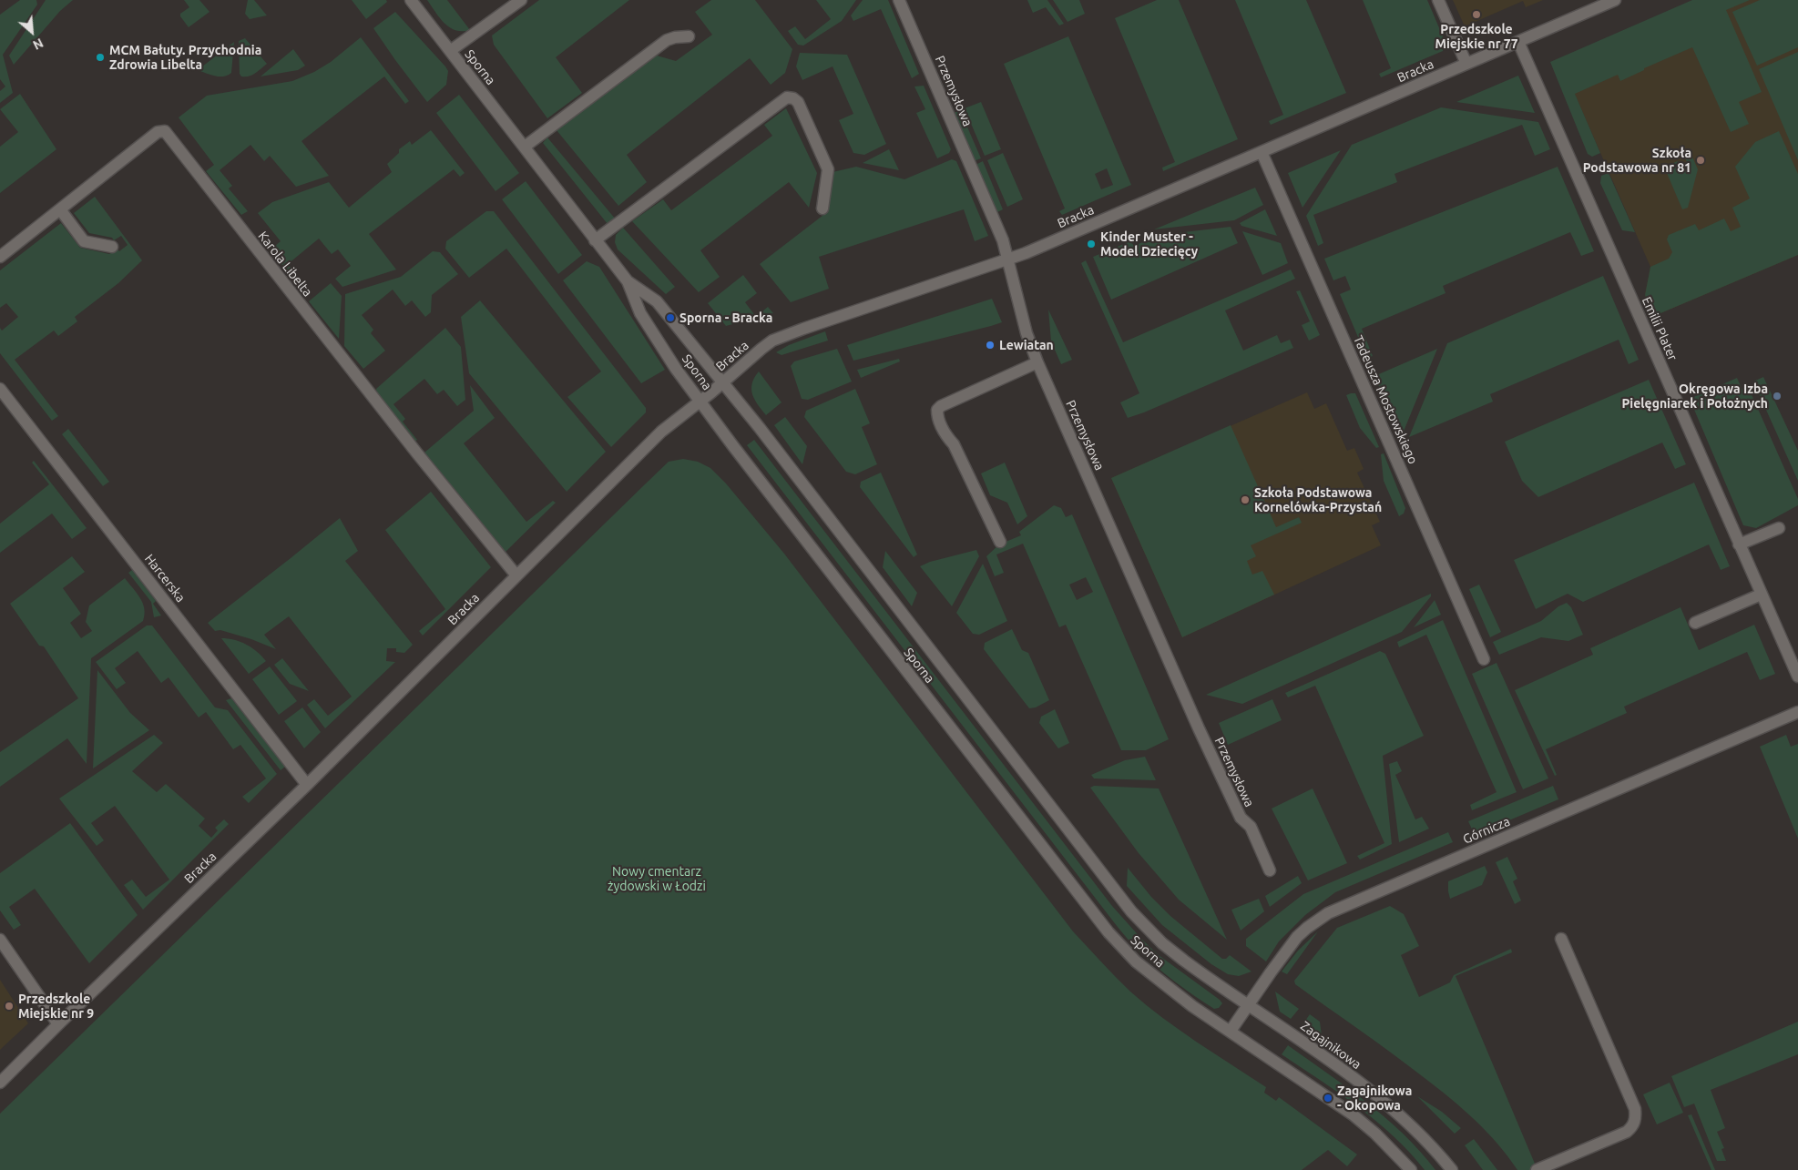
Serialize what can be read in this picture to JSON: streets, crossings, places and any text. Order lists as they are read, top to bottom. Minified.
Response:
{"streets":{"street":["Sporna","Bracka","Przemysłowa","Karola Libelta","Emilii Plater","Tadeusza Mostowskiego","Harcerska","Górnicza","Zagajnikowa"]},"crossings":[["Sporna","Bracka"],["Sporna","Górnicza"],["Sporna","Zagajnikowa"],["Bracka","Przemysłowa"],["Bracka","Karola Libelta"],["Bracka","Emilii Plater"],["Bracka","Tadeusza Mostowskiego"],["Bracka","Harcerska"],["Górnicza","Zagajnikowa"]],"parks":["Nowy cmentarz żydowski w Łodzi"],"places":["Przedszkole Miejskie nr 77","MCM Bałuty. Przychodnia Zdrowia Libelta","Szkoła Podstawowa nr 81","Kinder Muster - Model Dziecięcy","Sporna - Bracka","Lewiatan","Okręgowa Izba Pielęgniarek i Położnych","Szkoła Podstawowa Kornelówka-Przystań","Przedszkole Miejskie nr 9","Zagajnikowa - Okopowa"],"north":"bottom right"}
